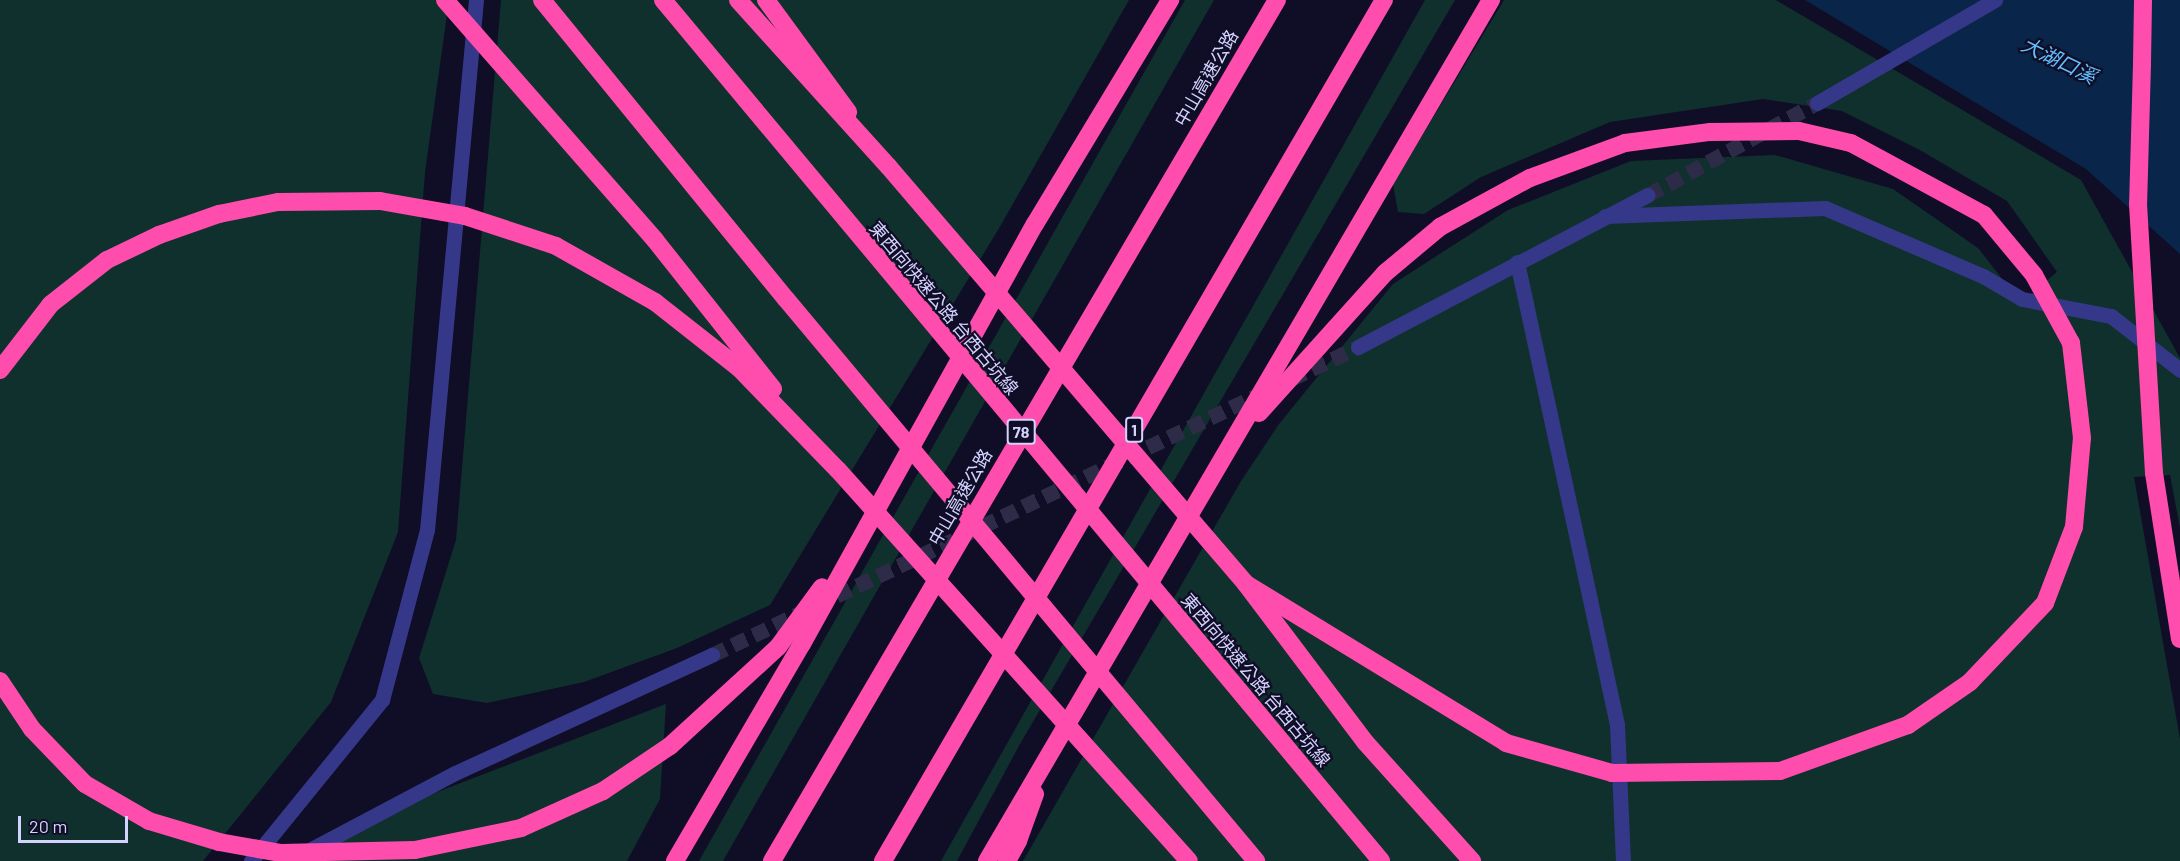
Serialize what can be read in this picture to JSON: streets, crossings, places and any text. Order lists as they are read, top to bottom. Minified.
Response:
{"streets":{"highway":["中山高速公路","東西向快速公路 台西古坑線","1","78"]},"water":["大湖口溪"],"scale_bar":"20 m"}
